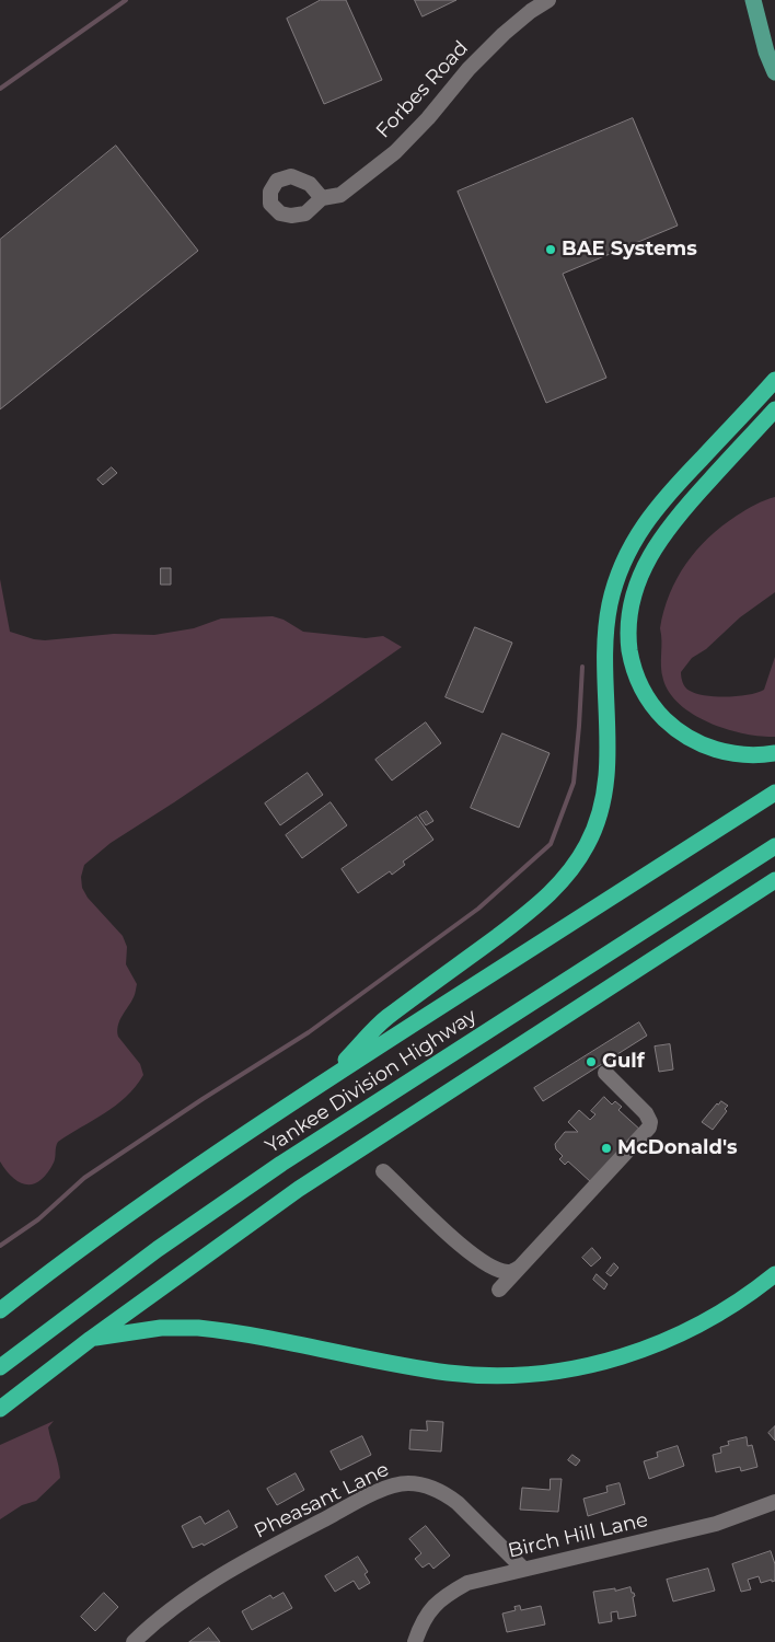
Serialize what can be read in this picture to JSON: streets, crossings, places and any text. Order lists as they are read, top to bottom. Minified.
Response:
{"streets":{"highway":["Yankee Division Highway"],"street":["Forbes Road","Pheasant Lane","Birch Hill Lane"]},"crossings":[["Pheasant Lane","Birch Hill Lane"]],"places":["BAE Systems","Gulf","McDonald's"]}
